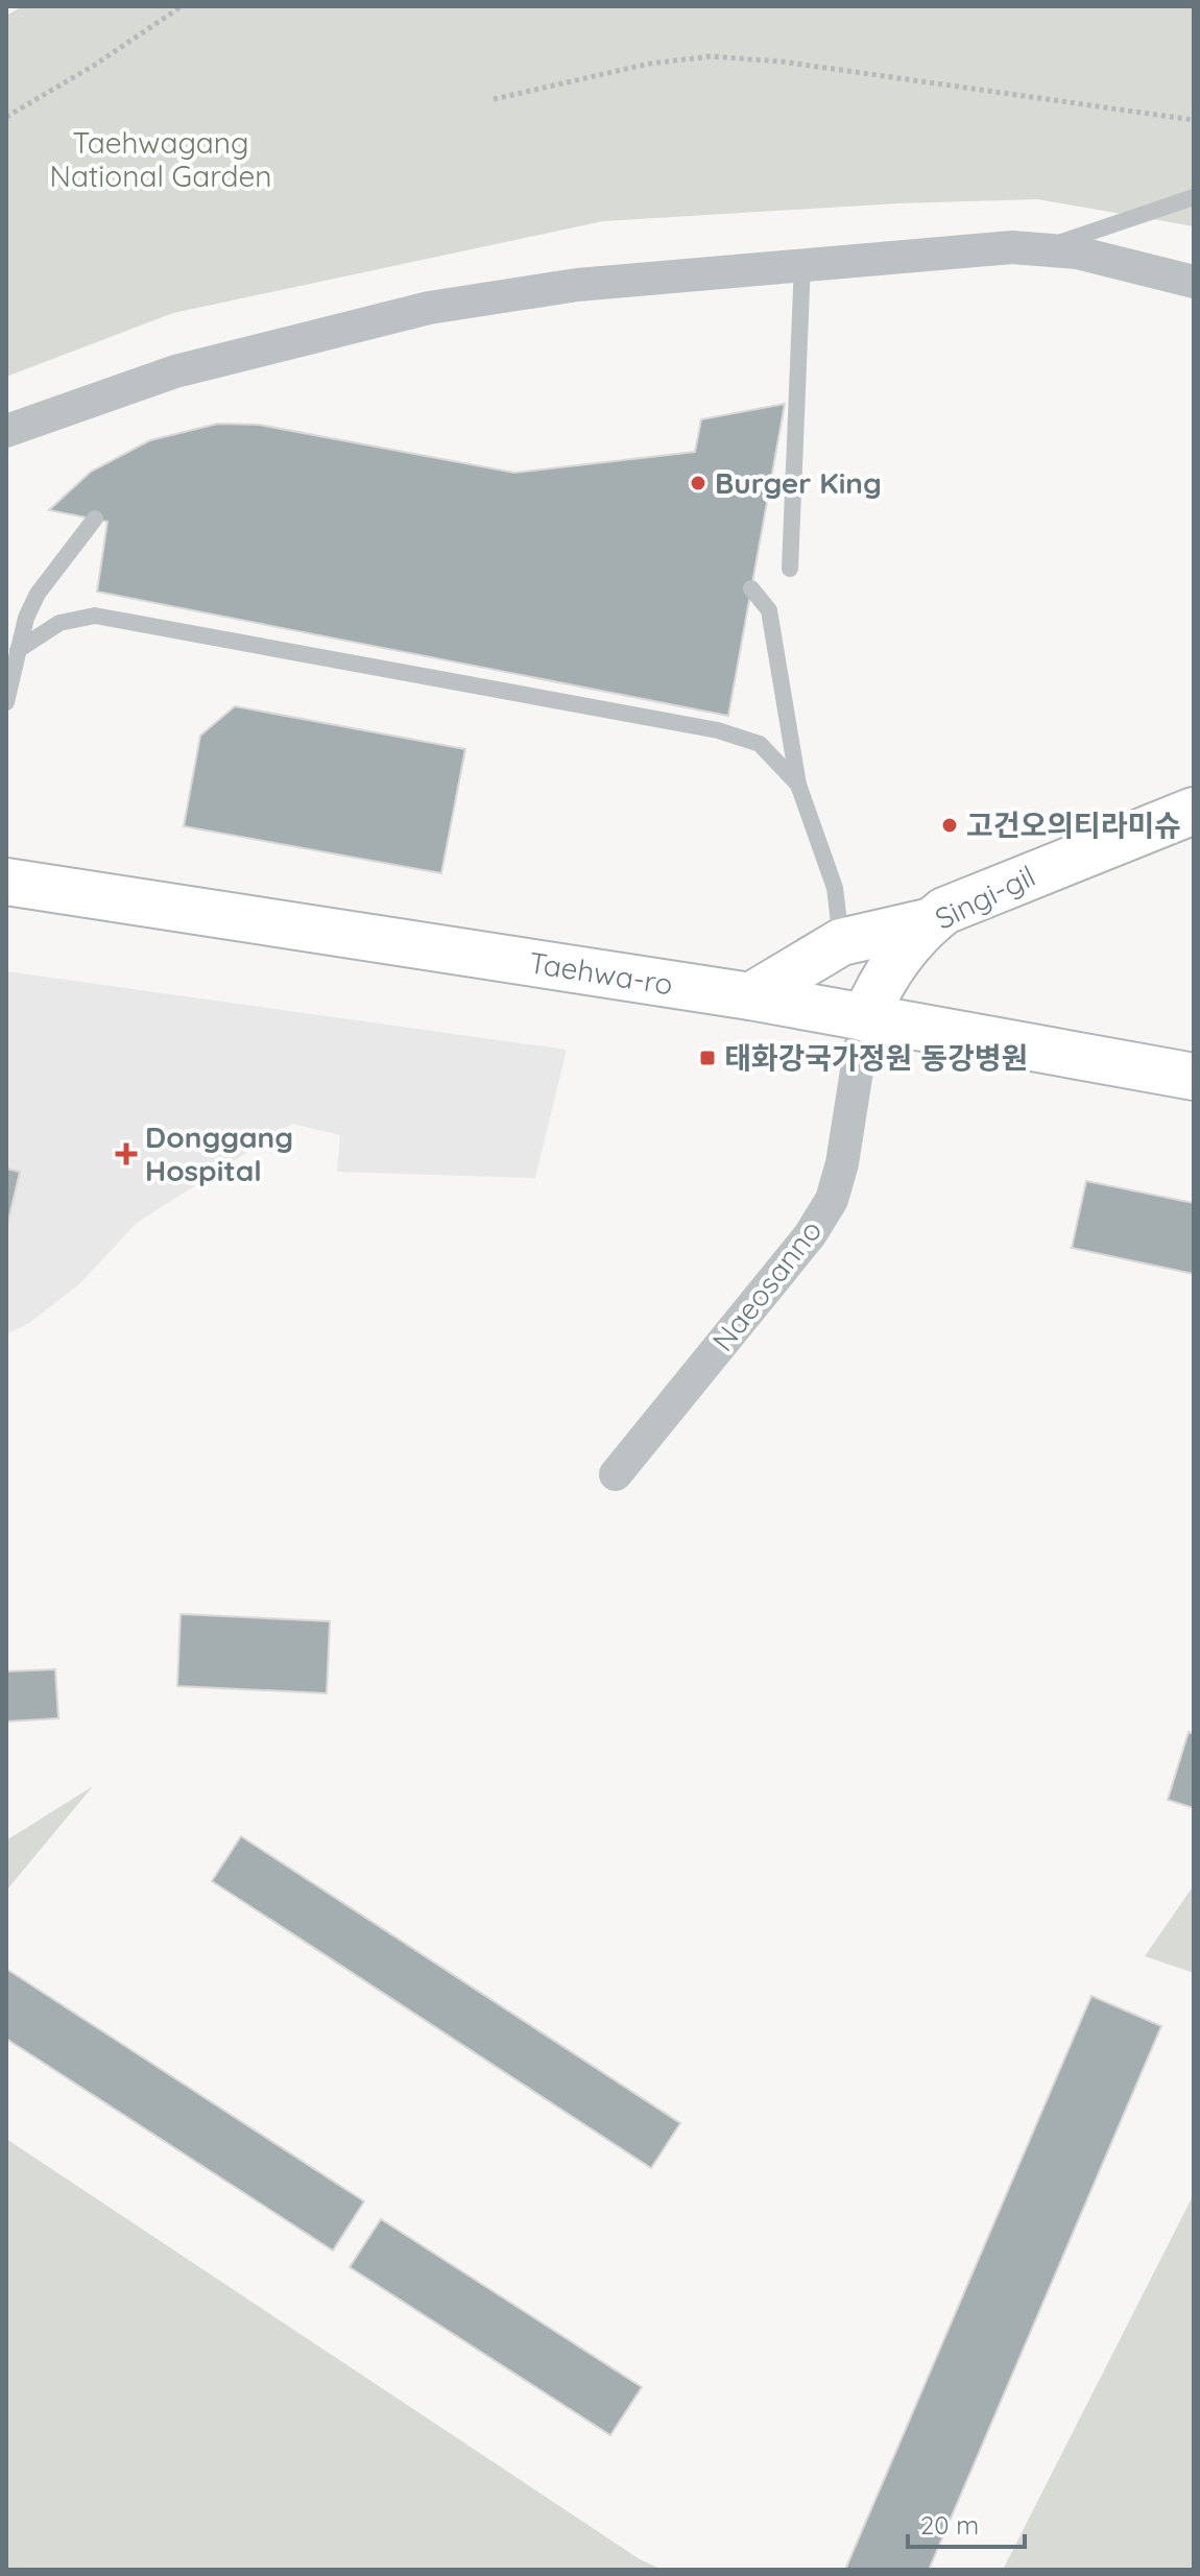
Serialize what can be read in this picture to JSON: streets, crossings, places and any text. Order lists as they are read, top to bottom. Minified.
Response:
{"streets":{"main road":["Singi-gil","Taehwa-ro"],"street":["Naeosanno"]},"crossings":[["Singi-gil","Taehwa-ro"],["Singi-gil","Naeosanno"],["Taehwa-ro","Naeosanno"]],"parks":["Taehwagang National Garden"],"places":{"other":["Burger King","고건오의티라미슈"],"transit":["태화강국가정원 동강병원"],"health":["Donggang Hospital"]},"scale_bar":"20 m"}
